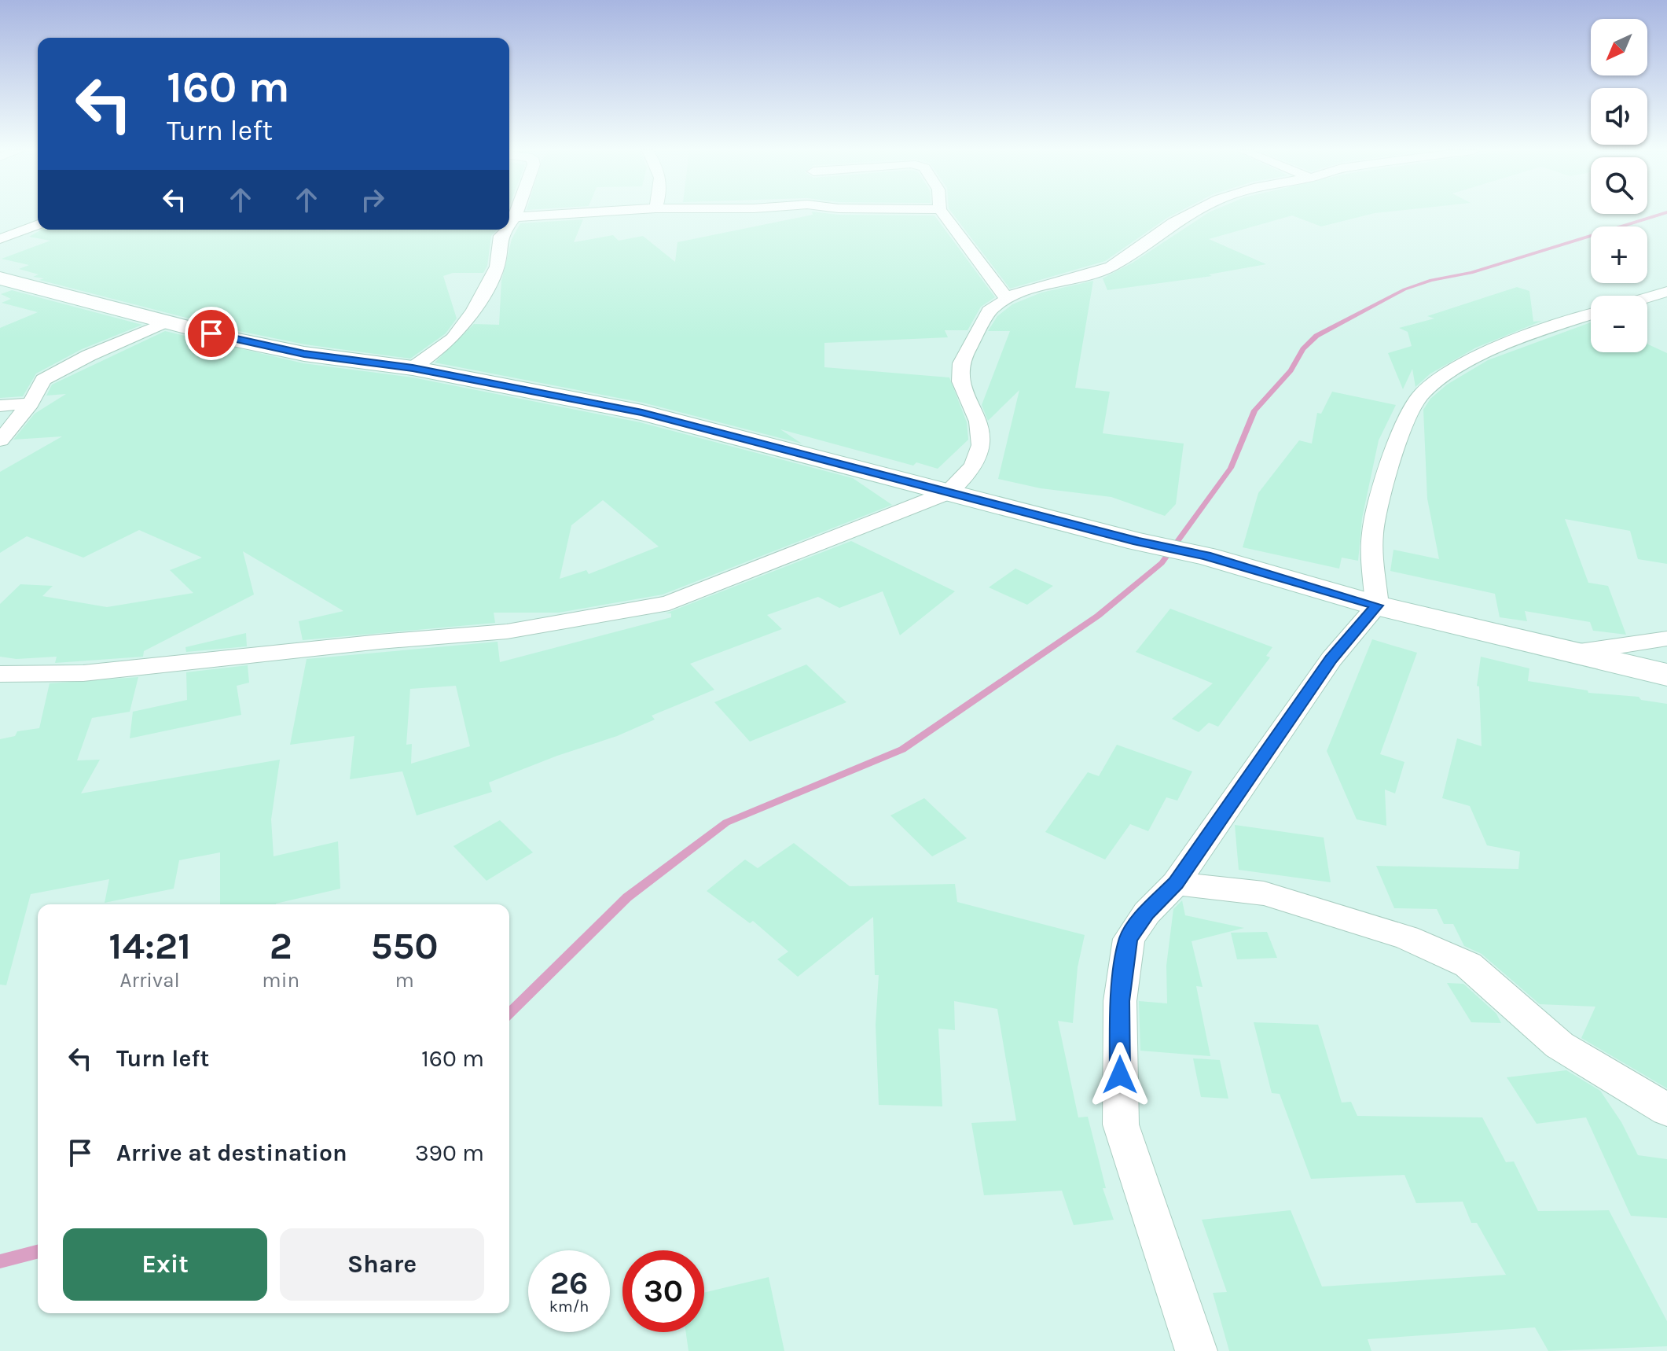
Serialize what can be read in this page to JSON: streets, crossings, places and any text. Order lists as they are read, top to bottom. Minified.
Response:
{"north":"bottom left","page":{"map_buttons":["+","−"],"turn":["160 m","Turn left"],"eta":["14:21","Arrival","2","min","550","m"],"list":[{"name":"Turn left","value":"160 m"},{"name":"Arrive at destination","value":"390 m"}],"buttons":["Exit","Share"],"speed":"26 km/h","limit":"30"}}
